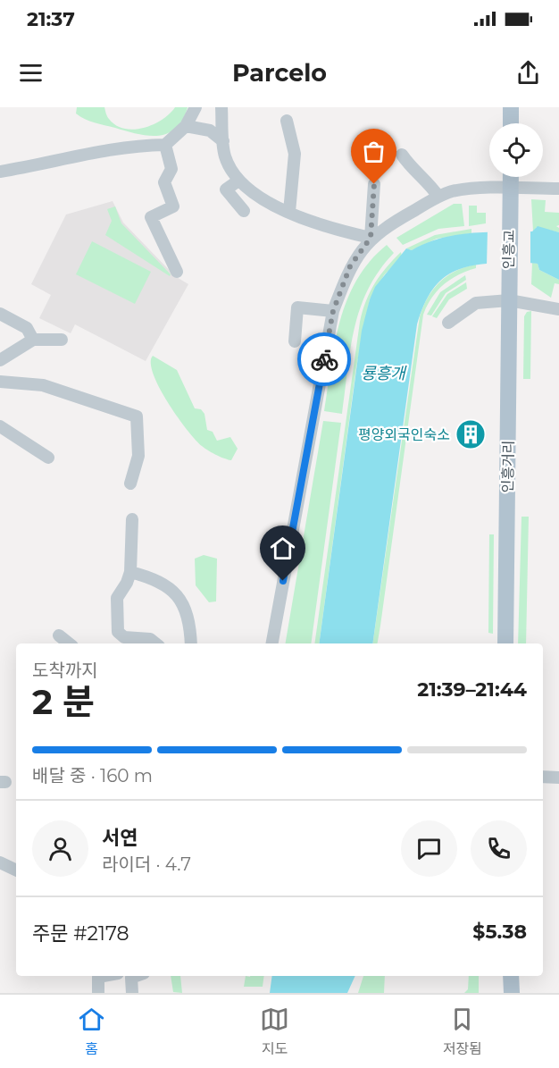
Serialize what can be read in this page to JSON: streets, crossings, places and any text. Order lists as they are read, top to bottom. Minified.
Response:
{"streets":{"main road":["인흥교","인흥거리"]},"crossings":[["인흥교","인흥거리"]],"water":["룡흥개"],"places":{"building":["평양외국인숙소"]},"page":{"status":"21:37","header":"Parcelo","heading":["2 분","도착까지","21:39–21:44"],"panel":["서연","라이더 · 4.7","주문 #2178","$5.38"],"bar":"배달 중 · 160 m","tabs":["홈","지도","저장됨"]}}
